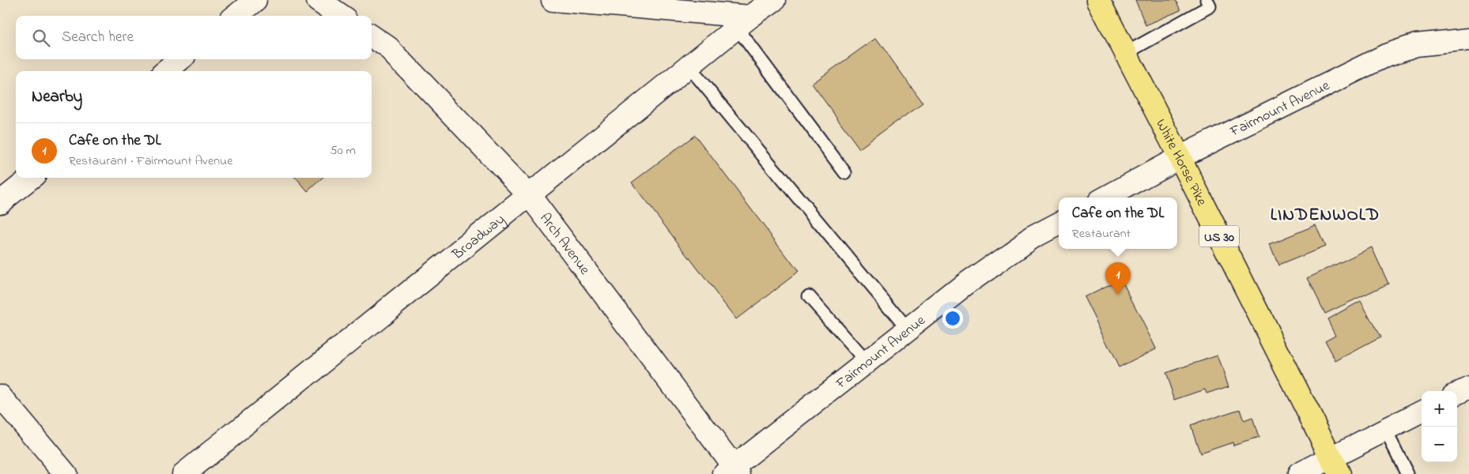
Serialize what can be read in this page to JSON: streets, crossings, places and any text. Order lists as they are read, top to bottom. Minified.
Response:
{"streets":{"highway":["White Horse Pike","US 30"],"street":["Fairmount Avenue","Broadway","Arch Avenue"]},"crossings":[["Fairmount Avenue","White Horse Pike"],["Fairmount Avenue","Arch Avenue"],["Broadway","Arch Avenue"]],"districts":["LINDENWOLD"],"page":{"search":"Search here","heading":"Nearby","list":[{"mark":"1","name":"Cafe on the DL","note":"Restaurant · Fairmount Avenue","value":"50 m"}],"popup":["Cafe on the DL","Restaurant"],"pins":"1","map_buttons":["+","−"]}}
